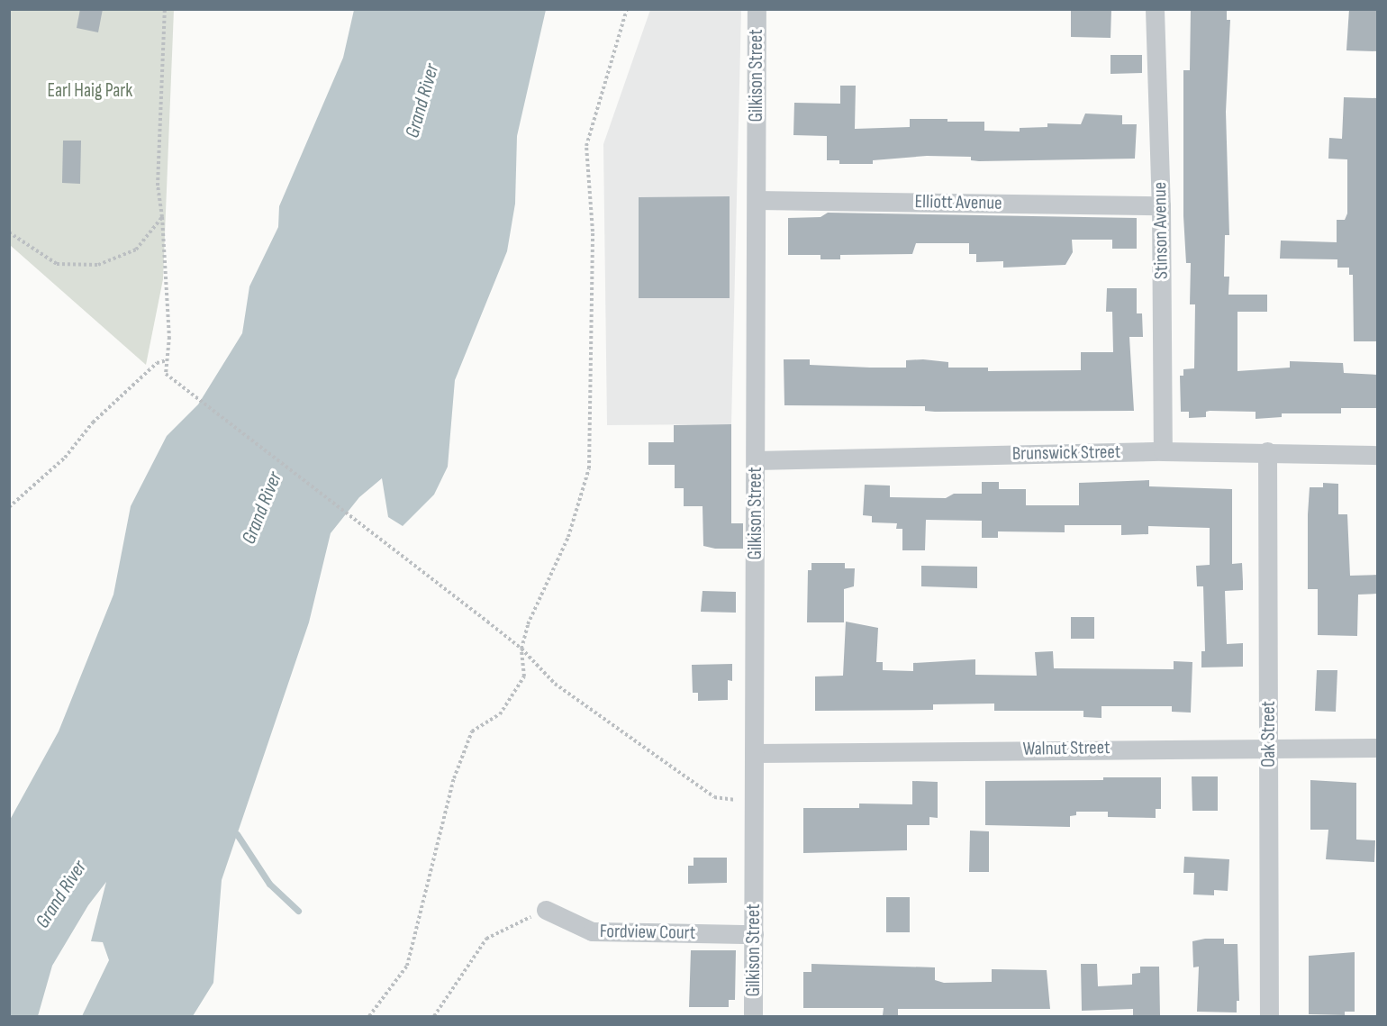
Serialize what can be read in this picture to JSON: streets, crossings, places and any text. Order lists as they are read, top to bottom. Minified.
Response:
{"streets":{"street":["Gilkison Street","Elliott Avenue","Stinson Avenue","Brunswick Street","Oak Street","Walnut Street","Fordview Court"]},"crossings":[["Gilkison Street","Elliott Avenue"],["Gilkison Street","Brunswick Street"],["Gilkison Street","Walnut Street"],["Gilkison Street","Fordview Court"],["Elliott Avenue","Stinson Avenue"],["Stinson Avenue","Brunswick Street"],["Brunswick Street","Oak Street"],["Oak Street","Walnut Street"]],"water":["Grand River"],"parks":["Earl Haig Park"]}
